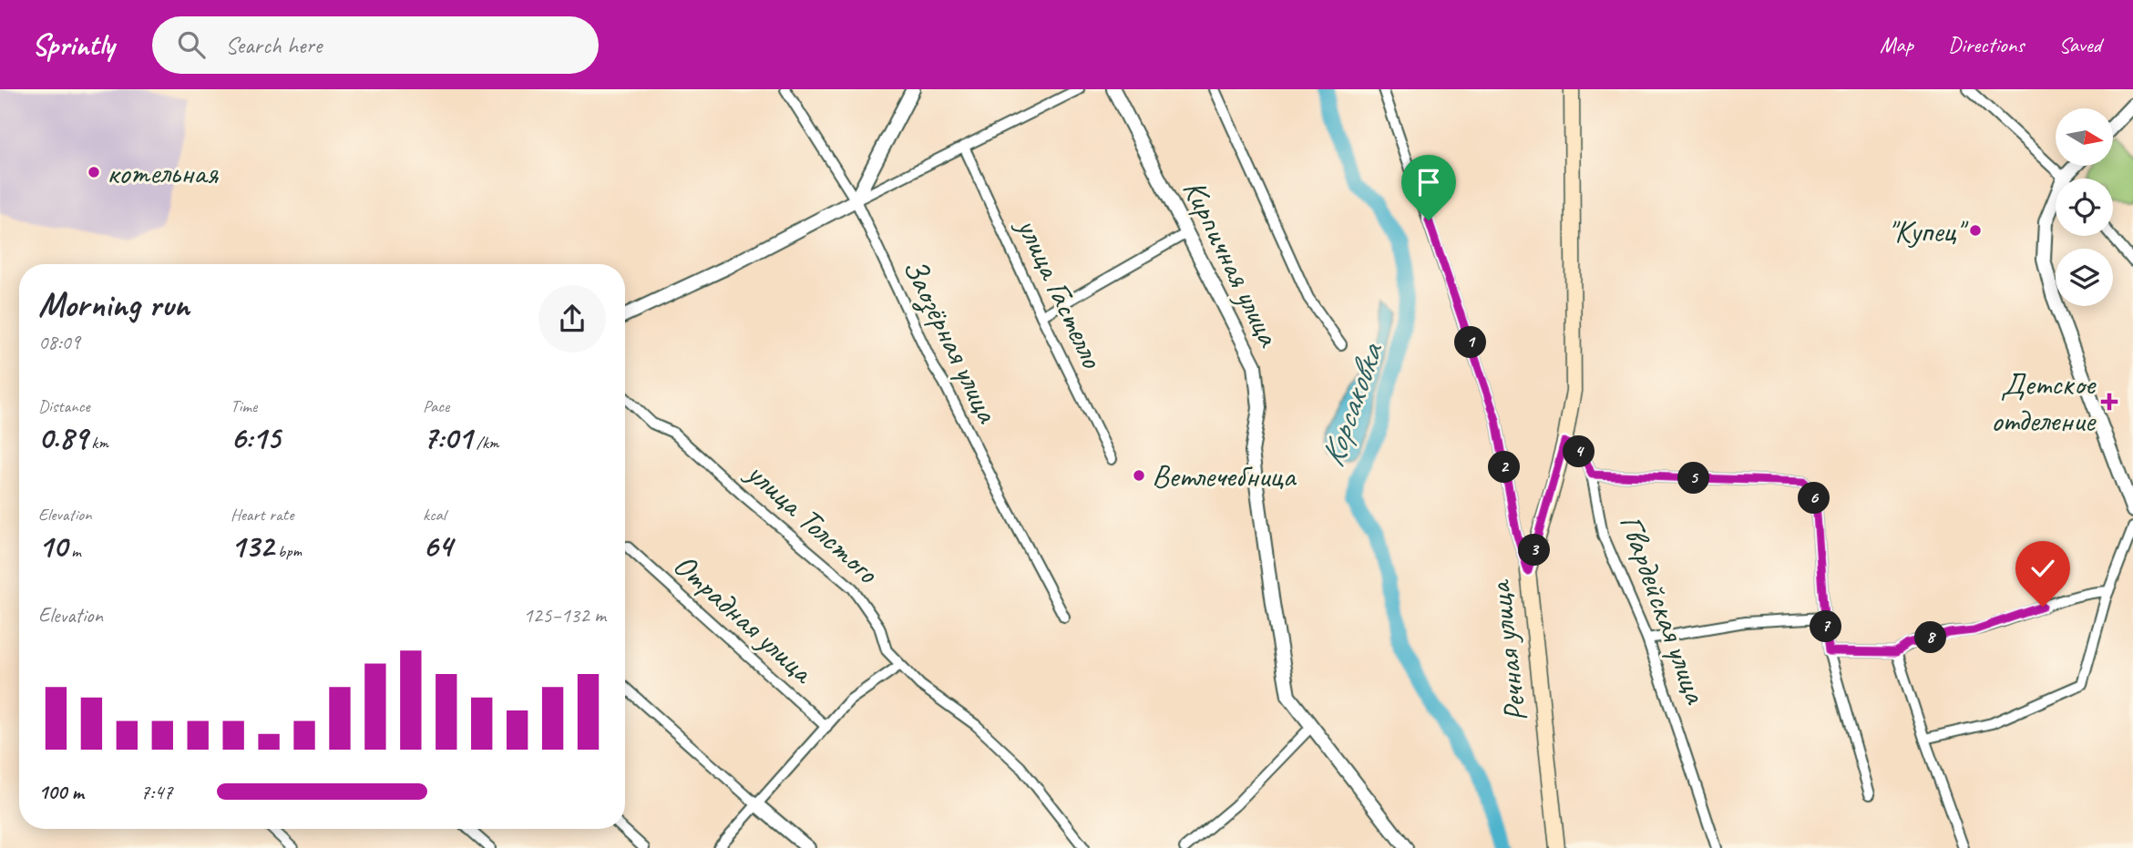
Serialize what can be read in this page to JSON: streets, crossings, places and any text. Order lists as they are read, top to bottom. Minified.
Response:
{"streets":{"main road":["Речная улица"],"street":["Кирпичная улица","улица Гастелло","Заозёрная улица","улица Толстого","Гвардейская улица","Отрадная улица"]},"water":["Корсаковка"],"places":{"other":["котельная","\"Купец\"","Ветлечебница"],"health":["Детское отделение"]},"north":"right","page":{"header":"Sprintly","search":"Search here","nav":["Map","Directions","Saved"],"heading":["Morning run","08:09"],"pins":["1","4","2","5","6","3","7","8"],"stats":[["Distance","0.89 km"],["Time","6:15"],["Pace","7:01 /km"],["Elevation","10 m"],["Heart rate","132 bpm"],["kcal","64"]],"chart":["Elevation","125–132 m"],"list":[{"name":"100 m","note":"7:47"}]}}
